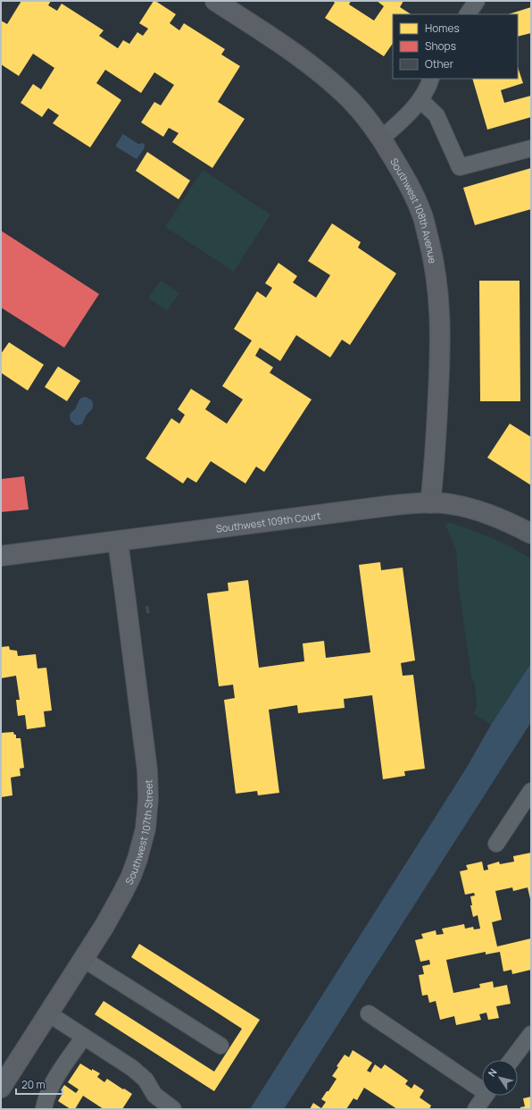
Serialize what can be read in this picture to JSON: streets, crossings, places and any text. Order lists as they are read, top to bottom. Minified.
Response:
{"streets":{"street":["Southwest 108th Avenue","Southwest 109th Court","Southwest 107th Street"]},"crossings":[["Southwest 108th Avenue","Southwest 109th Court"],["Southwest 109th Court","Southwest 107th Street"]],"legend":["Homes","Shops","Other"],"scale_bar":"20 m","north":"top left"}
